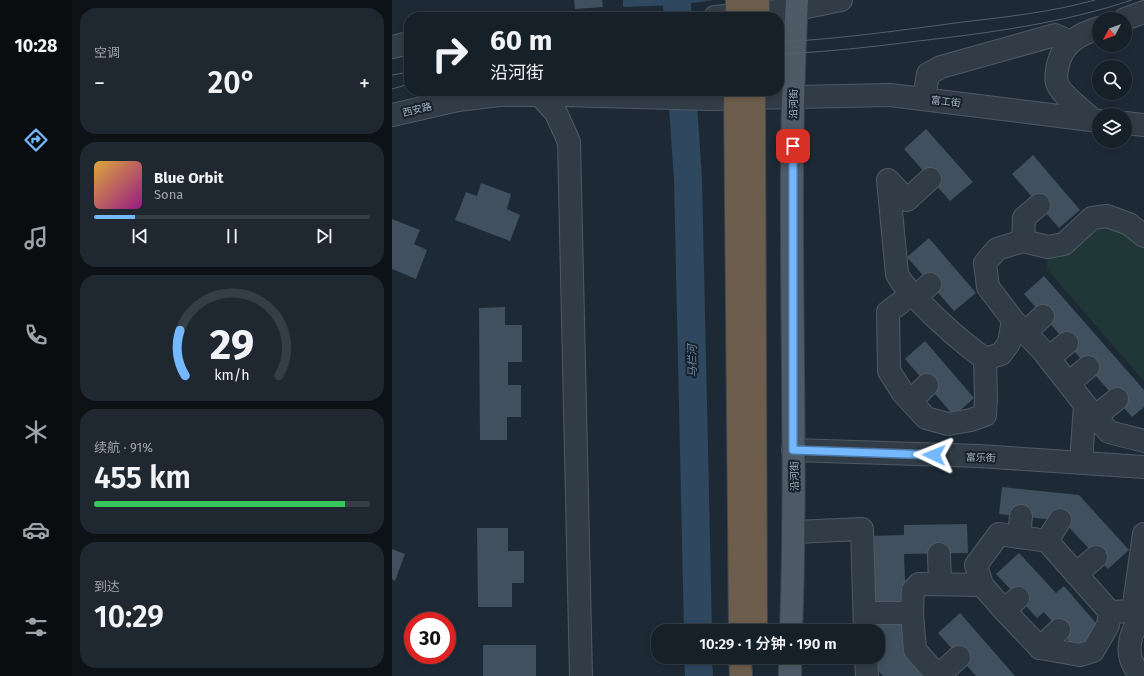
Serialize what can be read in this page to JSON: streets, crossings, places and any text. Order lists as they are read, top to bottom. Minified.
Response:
{"streets":{"main road":["沿河街"],"street":["富工街","西安路","富乐街"]},"crossings":[["富工街","沿河街"],["富工街","西安路"],["沿河街","西安路"],["沿河街","富乐街"]],"water":["马栏河"],"north":"bottom left","page":{"tabs":"10:28","tile":["空调",["续航 · 91%","455 km"],["到达","10:29"]],"turn":["60 m","沿河街"],"heat":["−","20°","+"],"song":["Blue Orbit","Sona"],"limit":"30","trip":"10:29 · 1 分钟 · 190 m","gauge":["29","km/h"]}}
